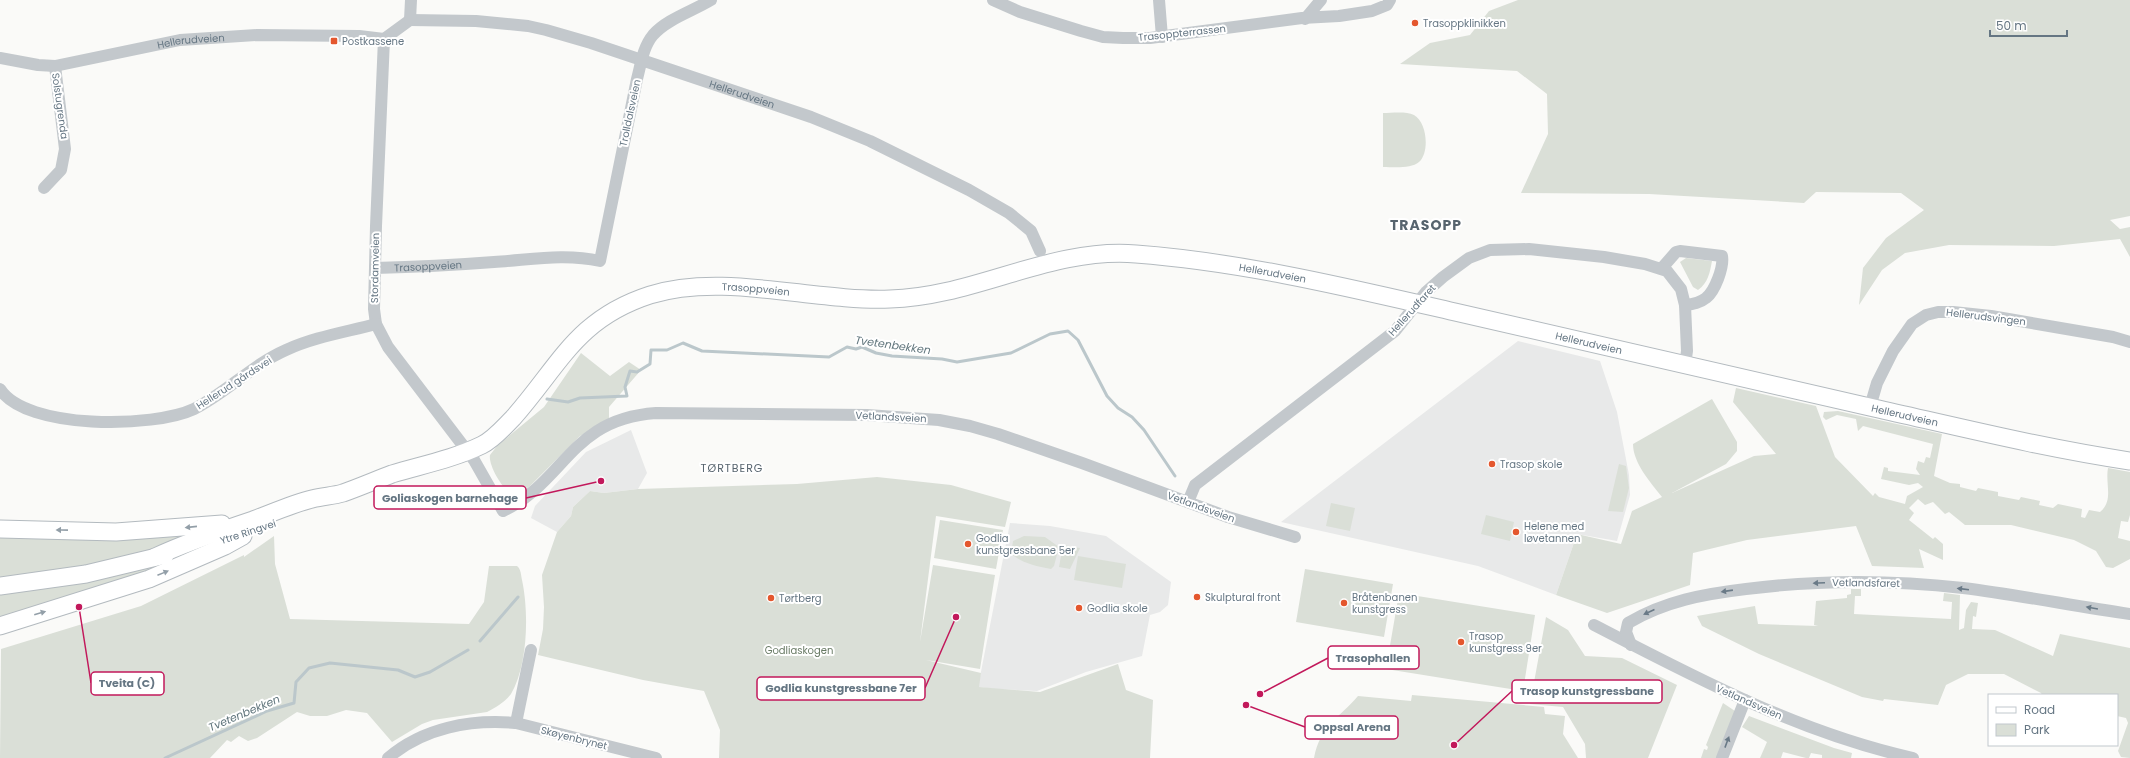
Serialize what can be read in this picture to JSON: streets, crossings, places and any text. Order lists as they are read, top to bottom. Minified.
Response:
{"streets":{"main road":["Hellerudveien","Trasoppveien","Ytre Ringvei"],"street":["Trasoppterrassen","Solstugrenda","Trolldalsveien","Stordamveien","Hellerudfaret","Hellerudsvingen","Hellerud gårdsvei","Vetlandsveien","Vetlandsfaret","Skøyenbrynet"]},"crossings":[["Hellerudveien","Solstugrenda"],["Hellerudveien","Trolldalsveien"],["Hellerudveien","Trasoppveien"],["Hellerudveien","Stordamveien"],["Hellerudveien","Hellerudfaret"],["Hellerudveien","Hellerudsvingen"],["Trolldalsveien","Trasoppveien"],["Trasoppveien","Stordamveien"],["Trasoppveien","Ytre Ringvei"],["Stordamveien","Hellerud gårdsvei"],["Stordamveien","Vetlandsveien"],["Stordamveien","Ytre Ringvei"],["Hellerudfaret","Vetlandsveien"],["Vetlandsveien","Vetlandsfaret"]],"one_way":["Vetlandsfaret"],"districts":["TRASOPP","TØRTBERG"],"water":["Tvetenbekken"],"parks":["Godliaskogen"],"places":{"other":["Trasoppklinikken","Trasop skole","Goliaskogen barnehage","Helene med løvetannen","Godlia kunstgressbane 5er","Skulptural front","Tørtberg","Bråtenbanen kunstgress","Tveita (C)","Godlia skole","Godlia kunstgressbane 7er","Trasop kunstgress 9er","Trasophallen","Oppsal Arena","Trasop kunstgressbane"],"transit":["Postkassene"]},"legend":["Road","Park"],"scale_bar":"50 m"}
